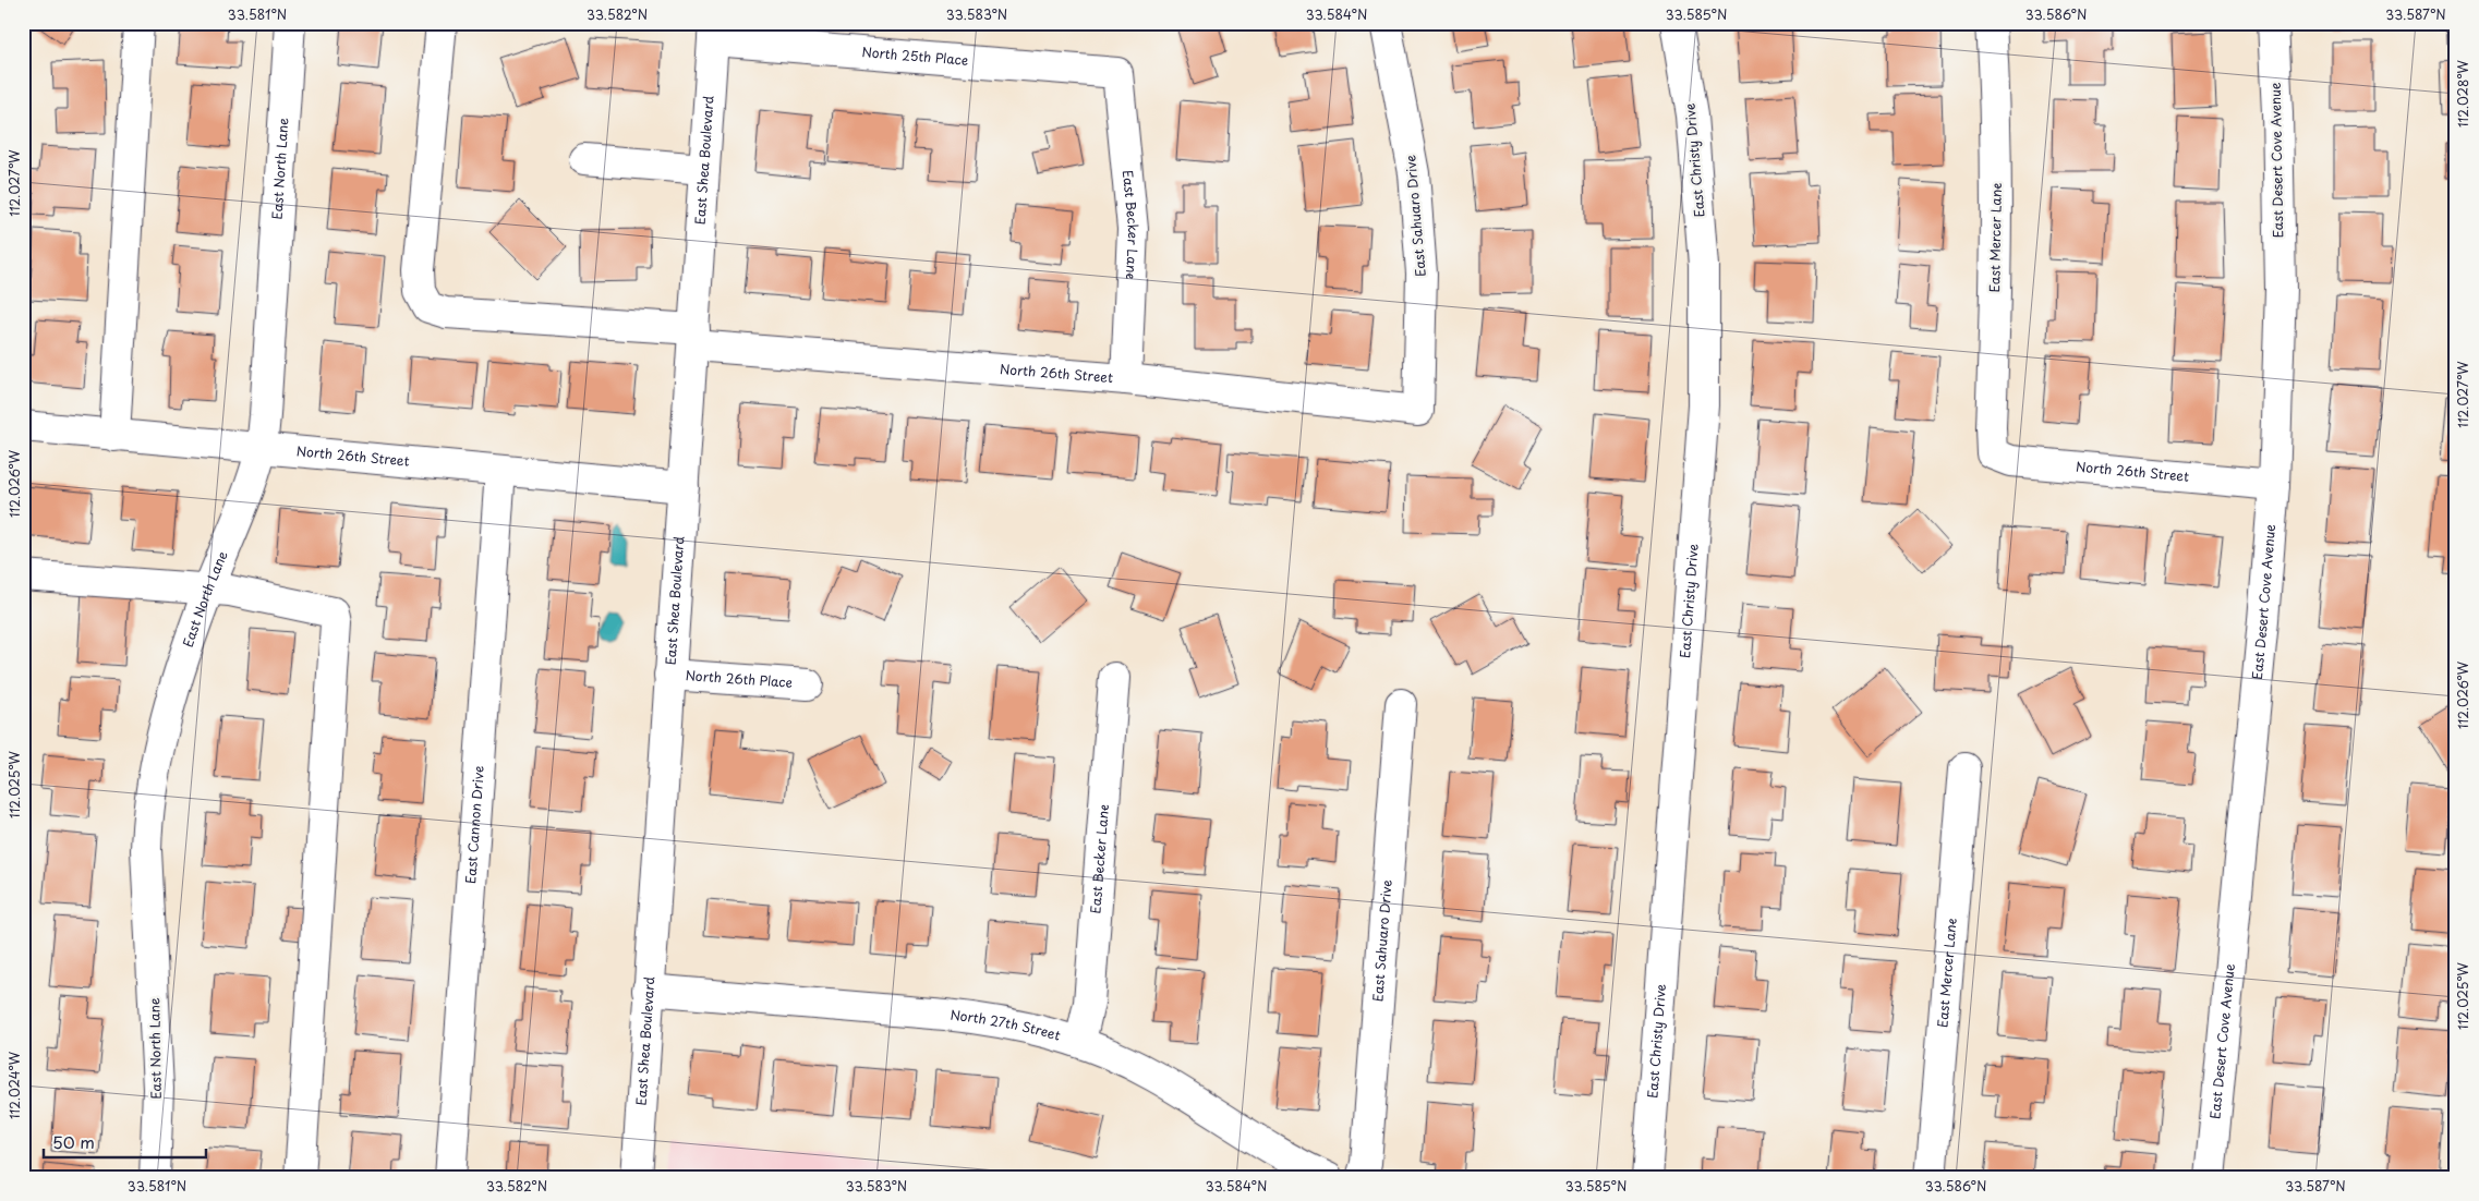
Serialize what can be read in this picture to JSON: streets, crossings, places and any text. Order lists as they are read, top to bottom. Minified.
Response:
{"streets":{"street":["North 25th Place","East Shea Boulevard","East Christy Drive","East Desert Cove Avenue","East North Lane","East Sahuaro Drive","East Becker Lane","East Mercer Lane","North 26th Street","North 26th Place","East Cannon Drive","North 27th Street"]},"crossings":[["North 25th Place","East Shea Boulevard"],["North 25th Place","East Becker Lane"],["East Shea Boulevard","North 26th Street"],["East Shea Boulevard","North 26th Place"],["East Shea Boulevard","North 27th Street"],["East Desert Cove Avenue","North 26th Street"],["East North Lane","North 26th Street"],["East Sahuaro Drive","North 26th Street"],["East Becker Lane","North 26th Street"],["East Becker Lane","North 27th Street"],["East Mercer Lane","North 26th Street"],["North 26th Street","East Cannon Drive"]],"scale_bar":"50 m","coordinates":["33.581°N","33.582°N","33.583°N","33.584°N","33.585°N","33.586°N","33.587°N","112.028°W","112.027°W","112.026°W","112.025°W","112.024°W"]}
